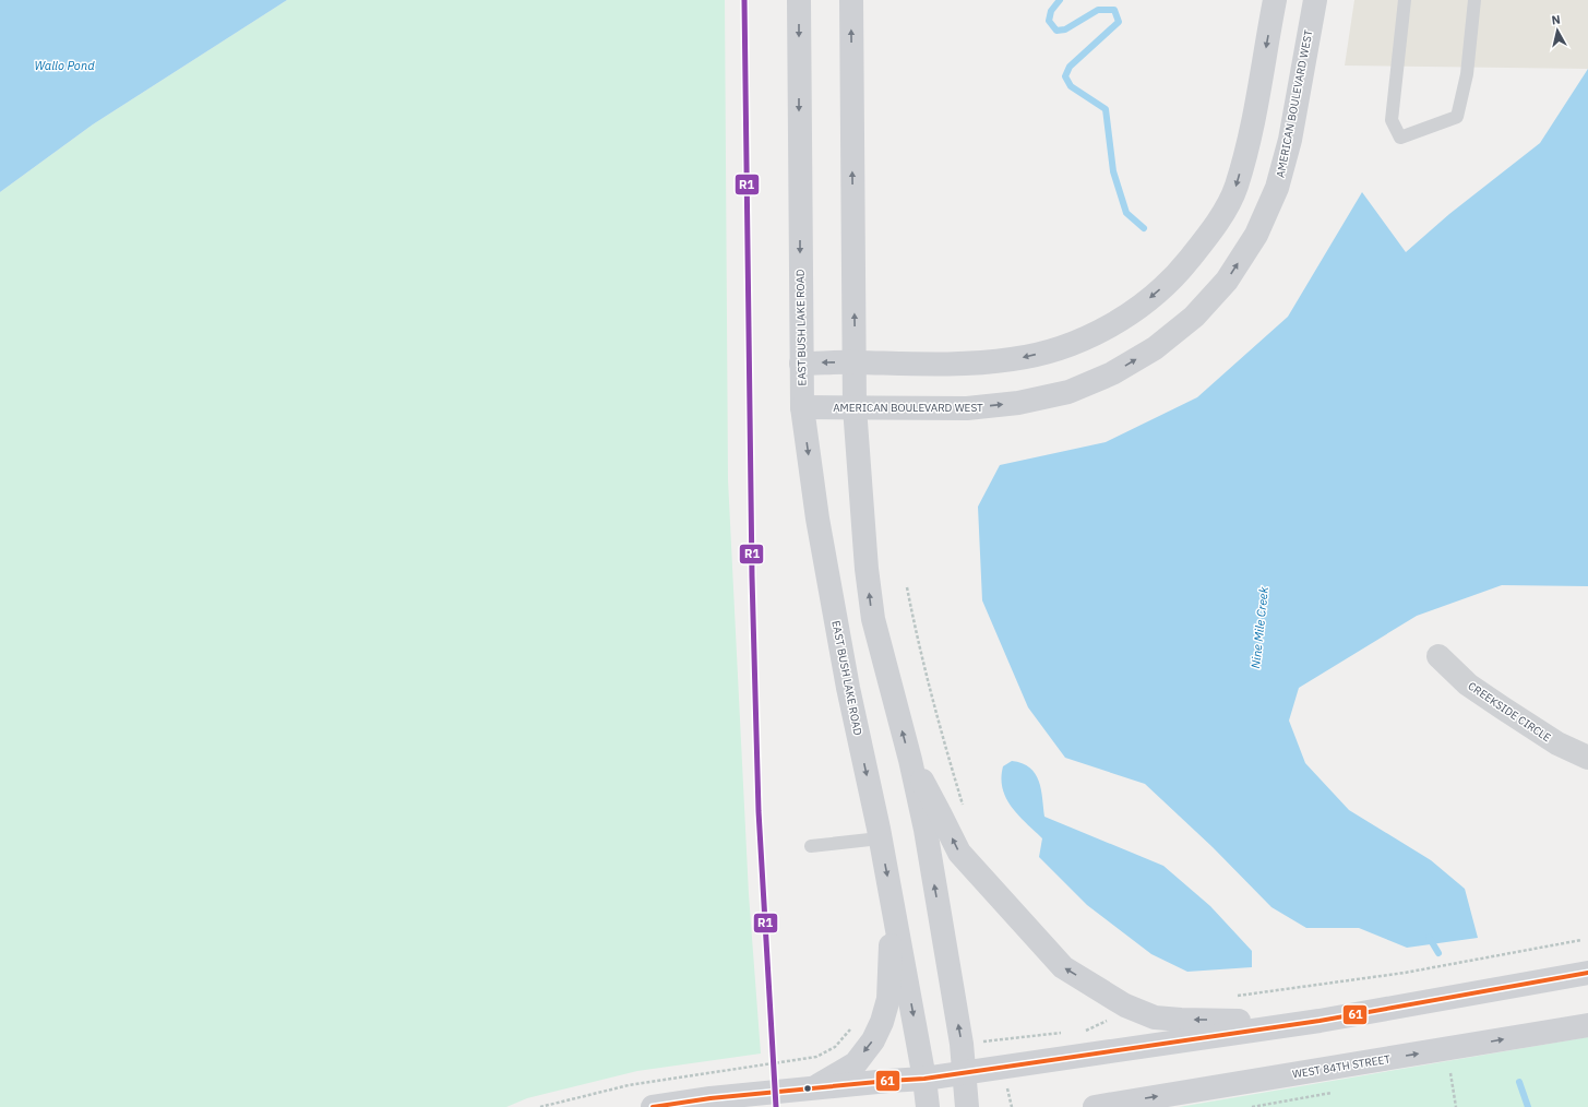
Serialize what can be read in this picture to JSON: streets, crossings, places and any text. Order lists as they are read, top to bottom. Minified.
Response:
{"streets":{"street":["AMERICAN BOULEVARD WEST","EAST BUSH LAKE ROAD","CREEKSIDE CIRCLE","WEST 84TH STREET"]},"crossings":[["AMERICAN BOULEVARD WEST","EAST BUSH LAKE ROAD"]],"one_way":["AMERICAN BOULEVARD WEST"],"water":["Wallo Pond","Nine Mile Creek"],"lines":["transit line R1","transit line 61"],"north":"top"}
